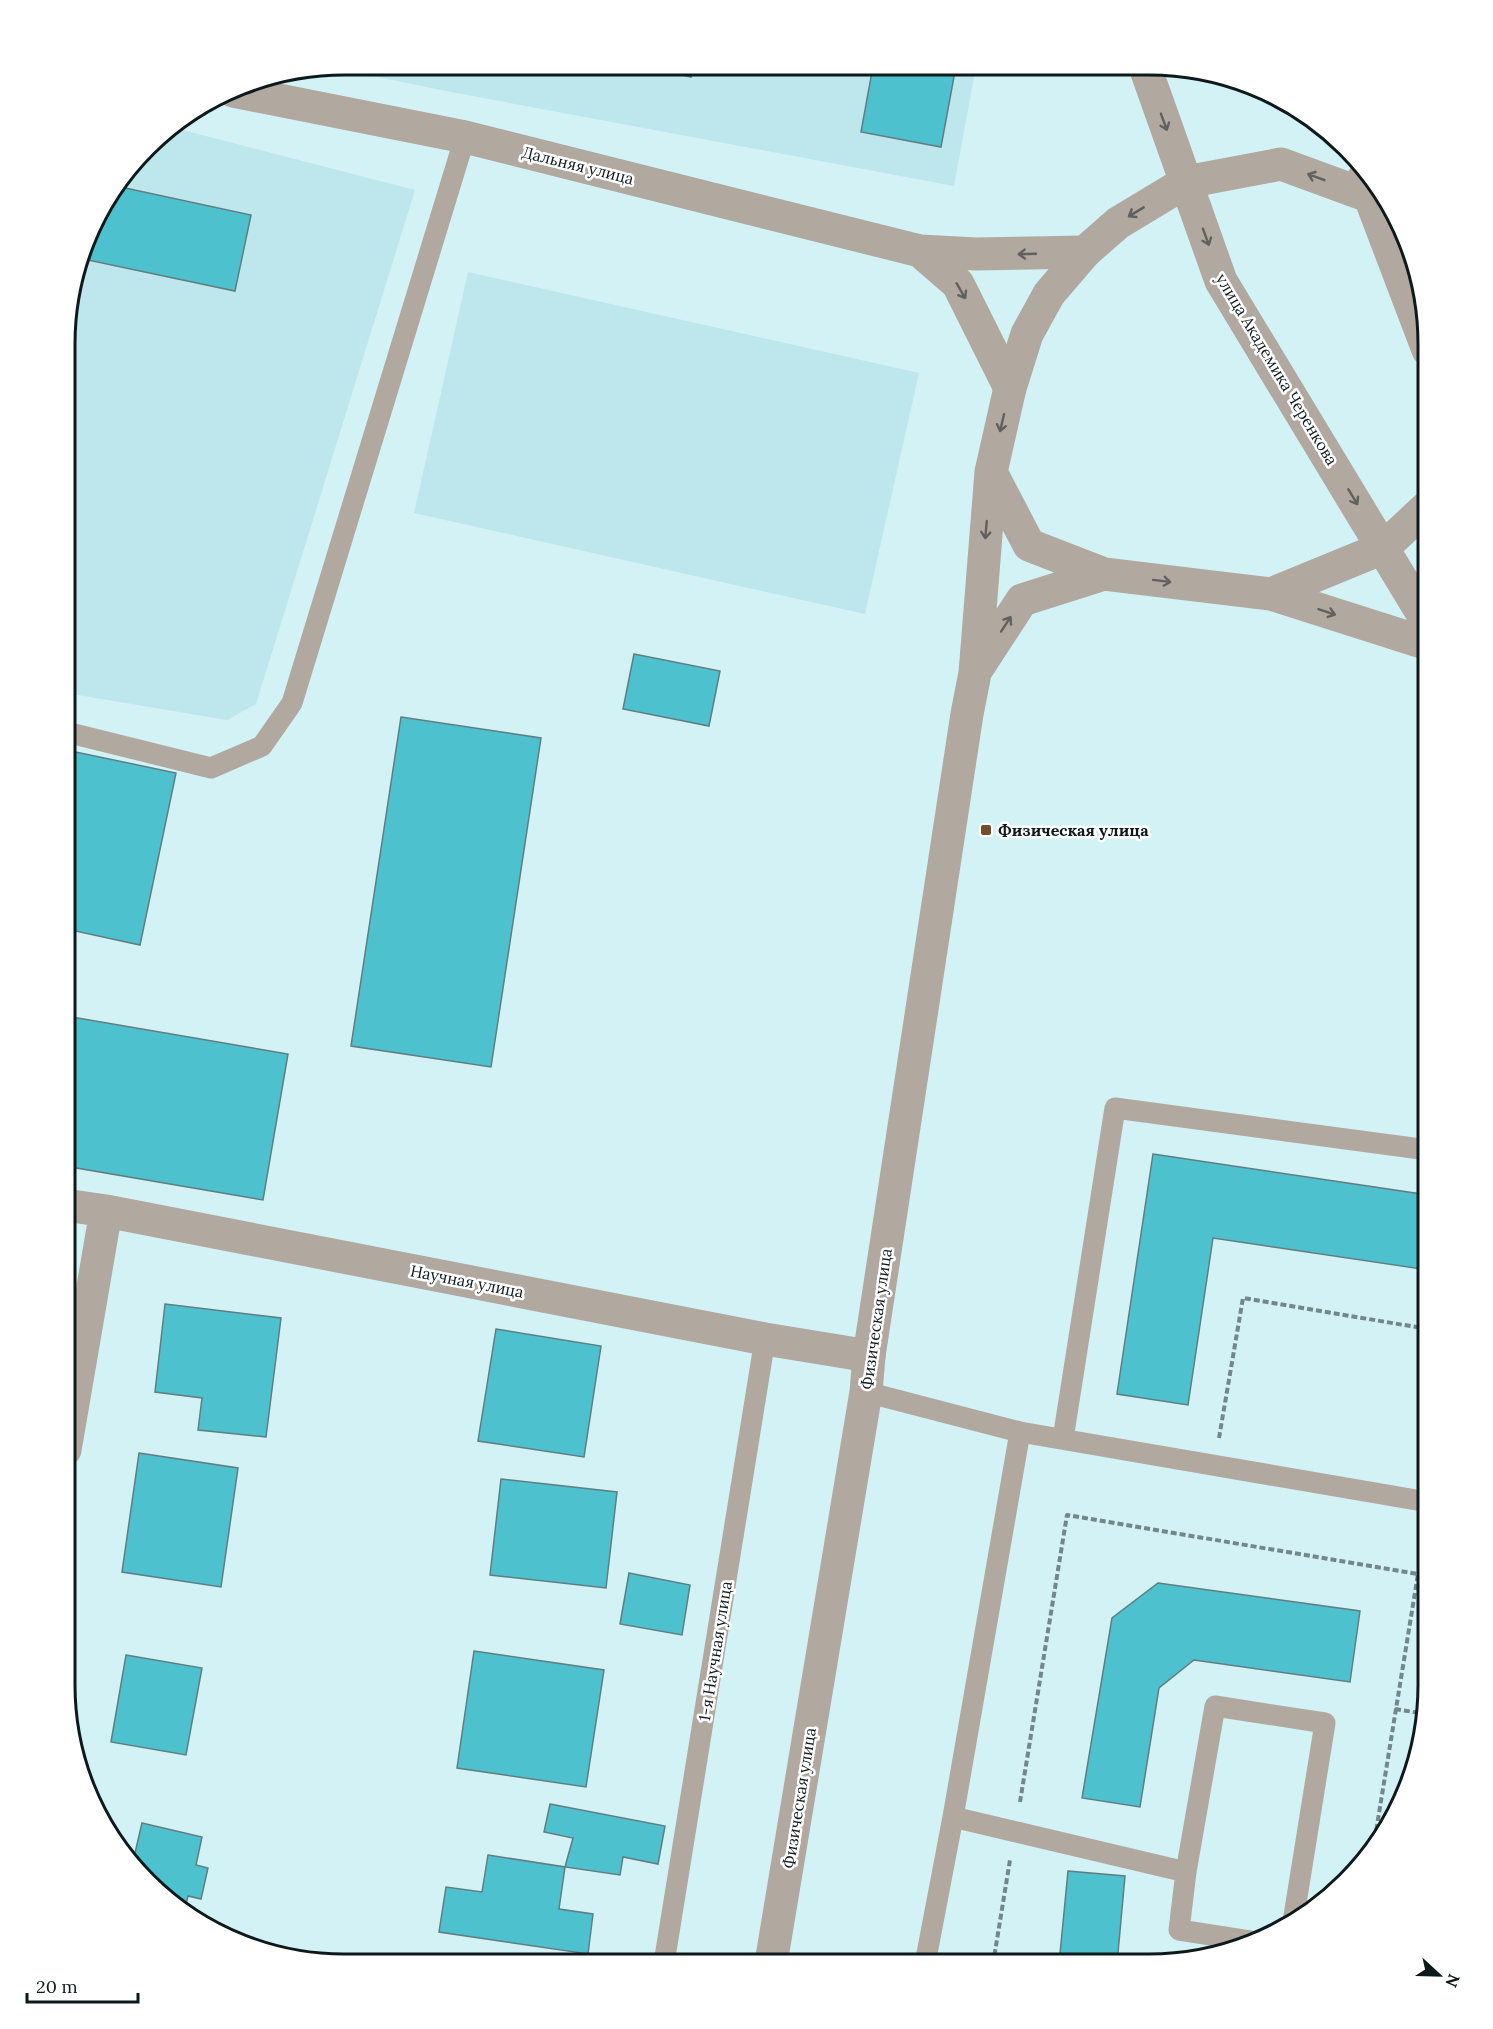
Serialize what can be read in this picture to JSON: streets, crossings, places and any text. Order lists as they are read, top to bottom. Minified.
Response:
{"streets":{"street":["Дальняя улица","улица Академика Черенкова","Научная улица","Физическая улица"],"lane":["1-я Научная улица"]},"crossings":[["Дальняя улица","Физическая улица"],["улица Академика Черенкова","Физическая улица"],["Научная улица","Физическая улица"],["Научная улица","1-я Научная улица"]],"one_way":["улица Академика Черенкова"],"places":{"transit":["Физическая улица"]},"scale_bar":"20 m","north":"right"}
